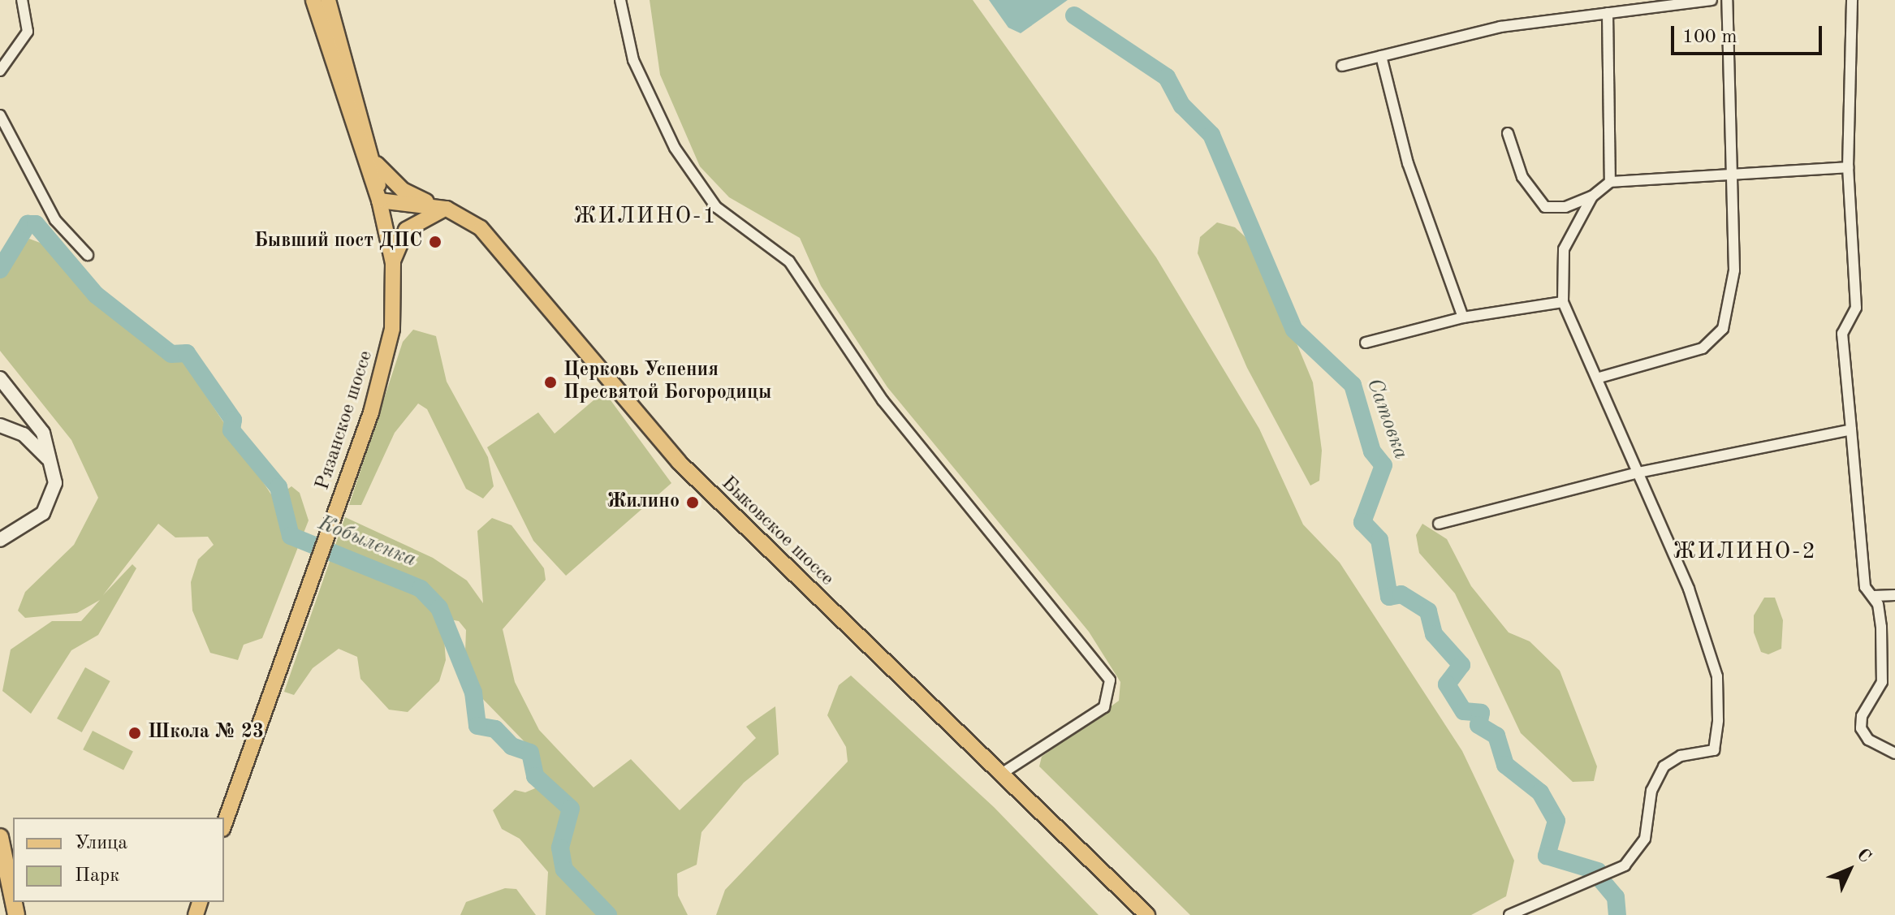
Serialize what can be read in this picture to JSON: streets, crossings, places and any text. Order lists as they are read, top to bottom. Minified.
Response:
{"streets":{"main road":["Рязанское шоссе","Быковское шоссе"]},"crossings":[["Рязанское шоссе","Быковское шоссе"]],"districts":["ЖИЛИНО-1","ЖИЛИНО-2"],"water":["Сатовка","Кобыленка"],"places":["Бывший пост ДПС","Церковь Успения Пресвятой Богородицы","Жилино","Школа № 23"],"legend":["Улица","Парк"],"scale_bar":"100 m","north":"top right"}
